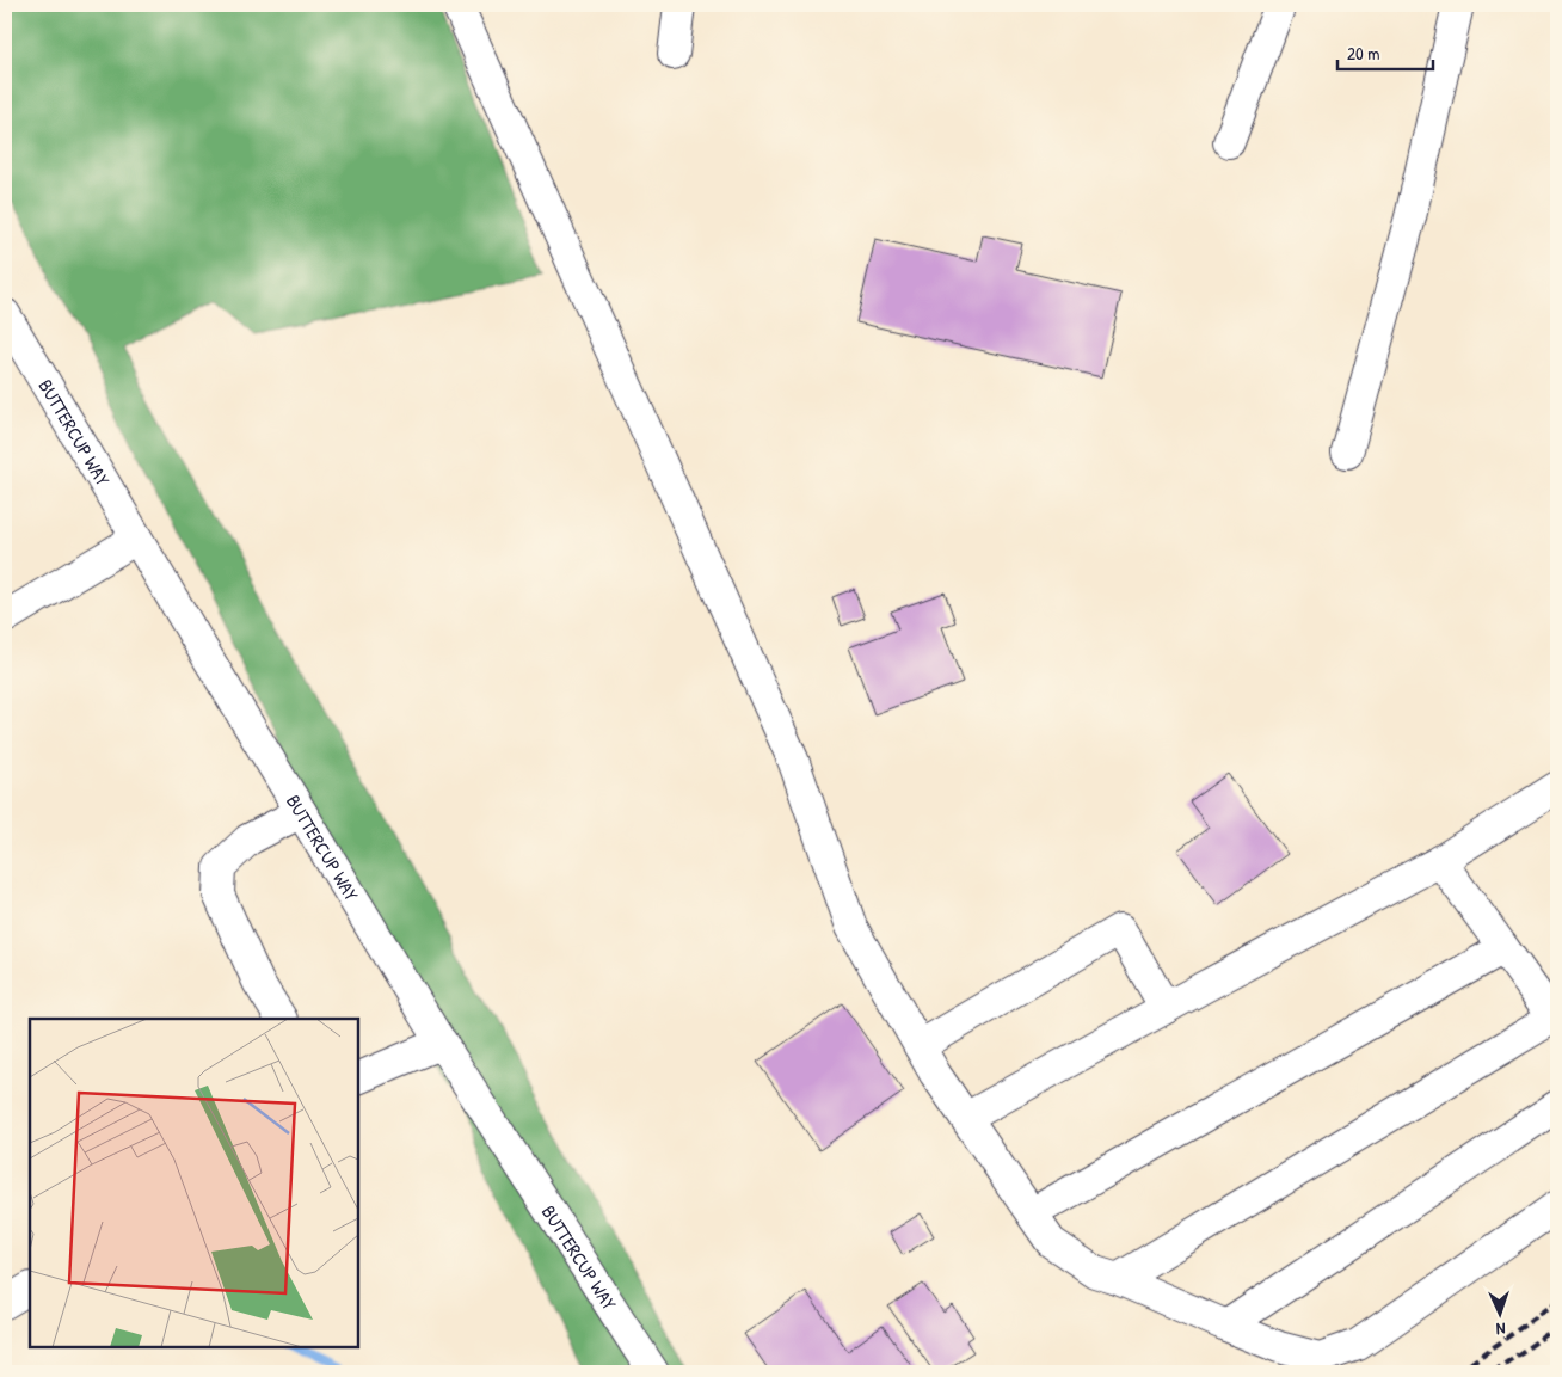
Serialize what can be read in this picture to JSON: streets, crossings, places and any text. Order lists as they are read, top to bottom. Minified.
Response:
{"streets":{"street":["BUTTERCUP WAY"]},"scale_bar":"20 m","north":"bottom"}
